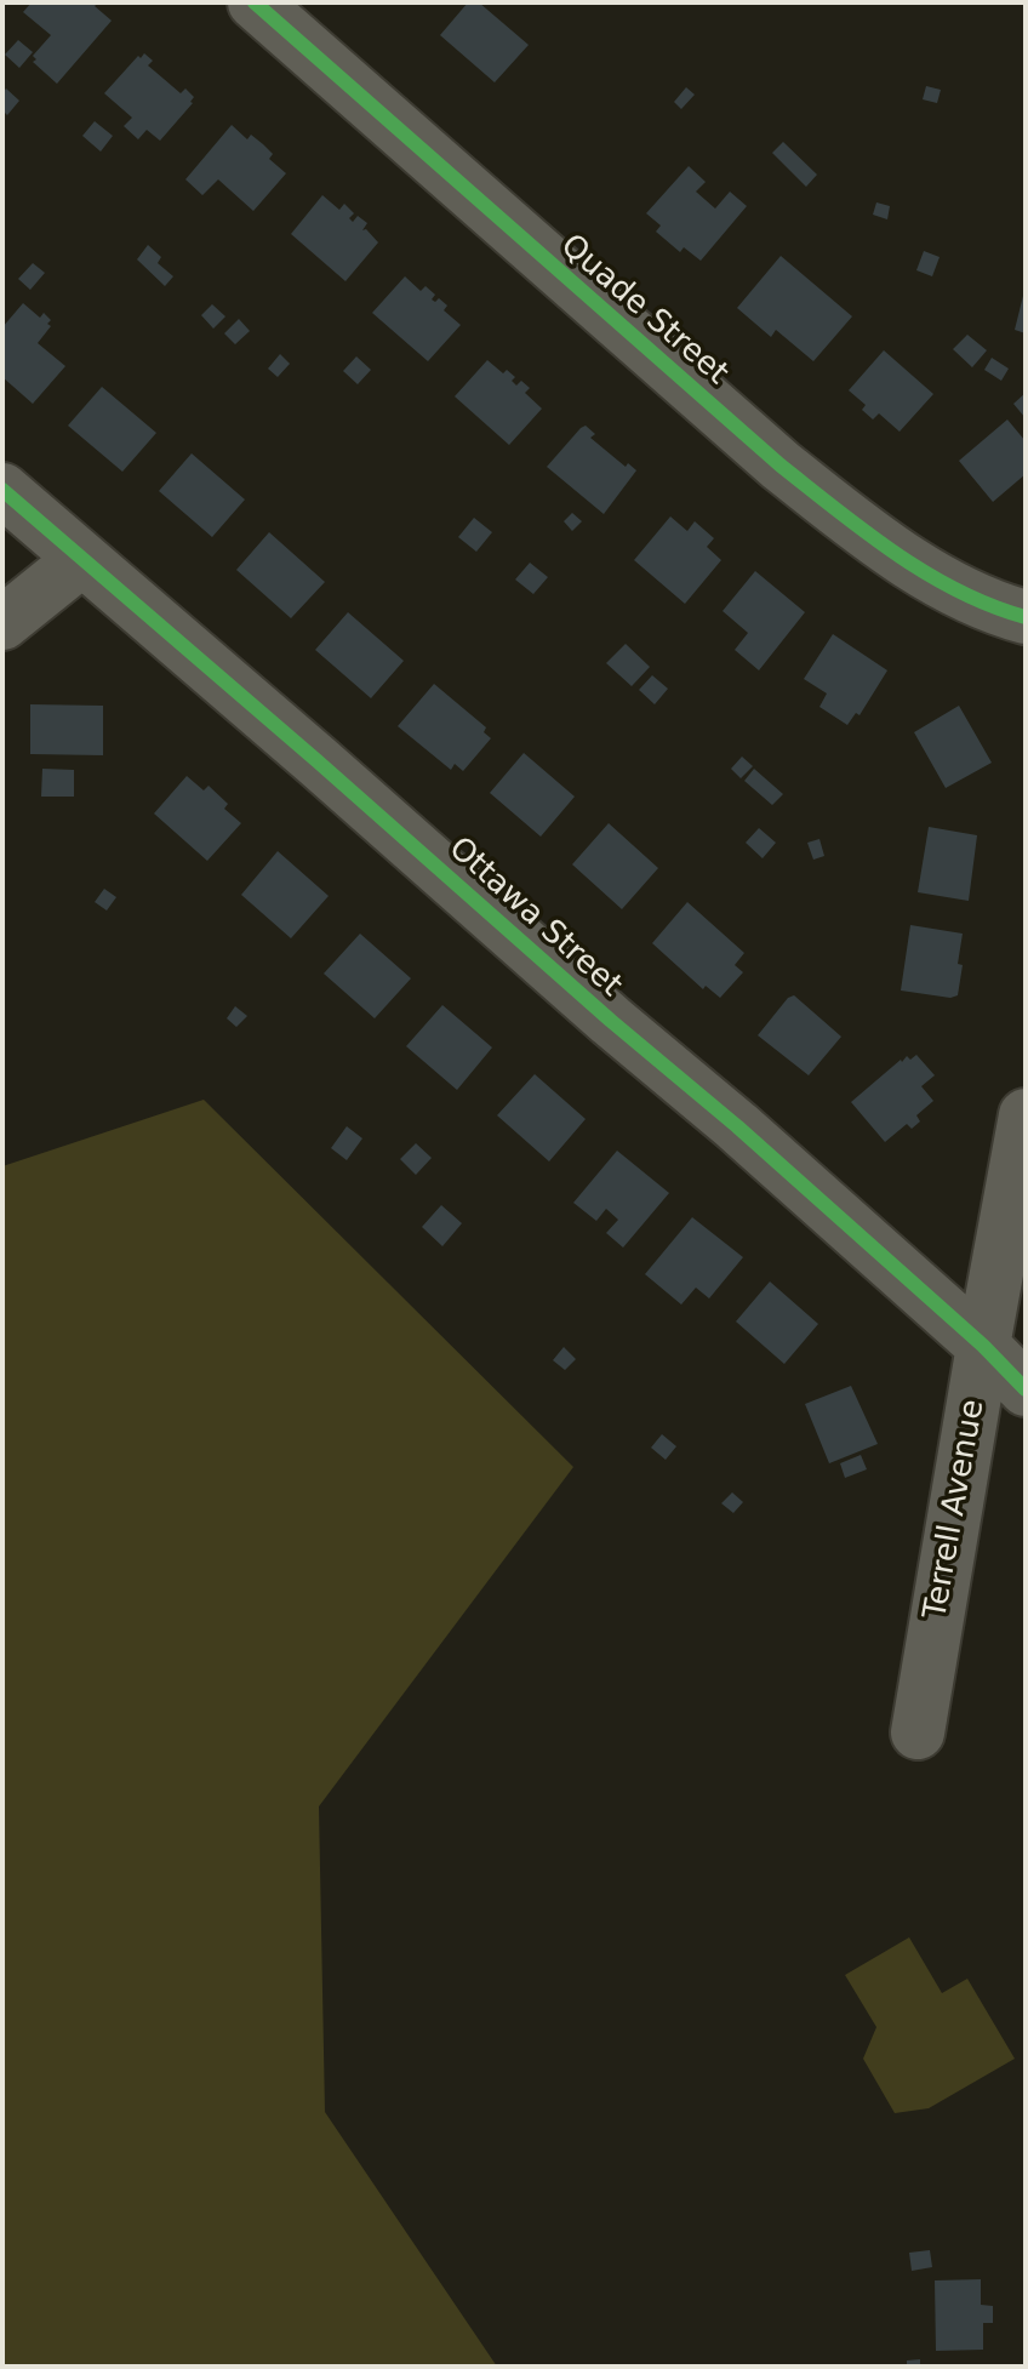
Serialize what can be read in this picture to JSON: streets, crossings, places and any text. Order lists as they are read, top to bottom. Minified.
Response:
{"streets":{"street":["Quade Street","Ottawa Street","Terrell Avenue"]},"crossings":[["Ottawa Street","Terrell Avenue"]]}
